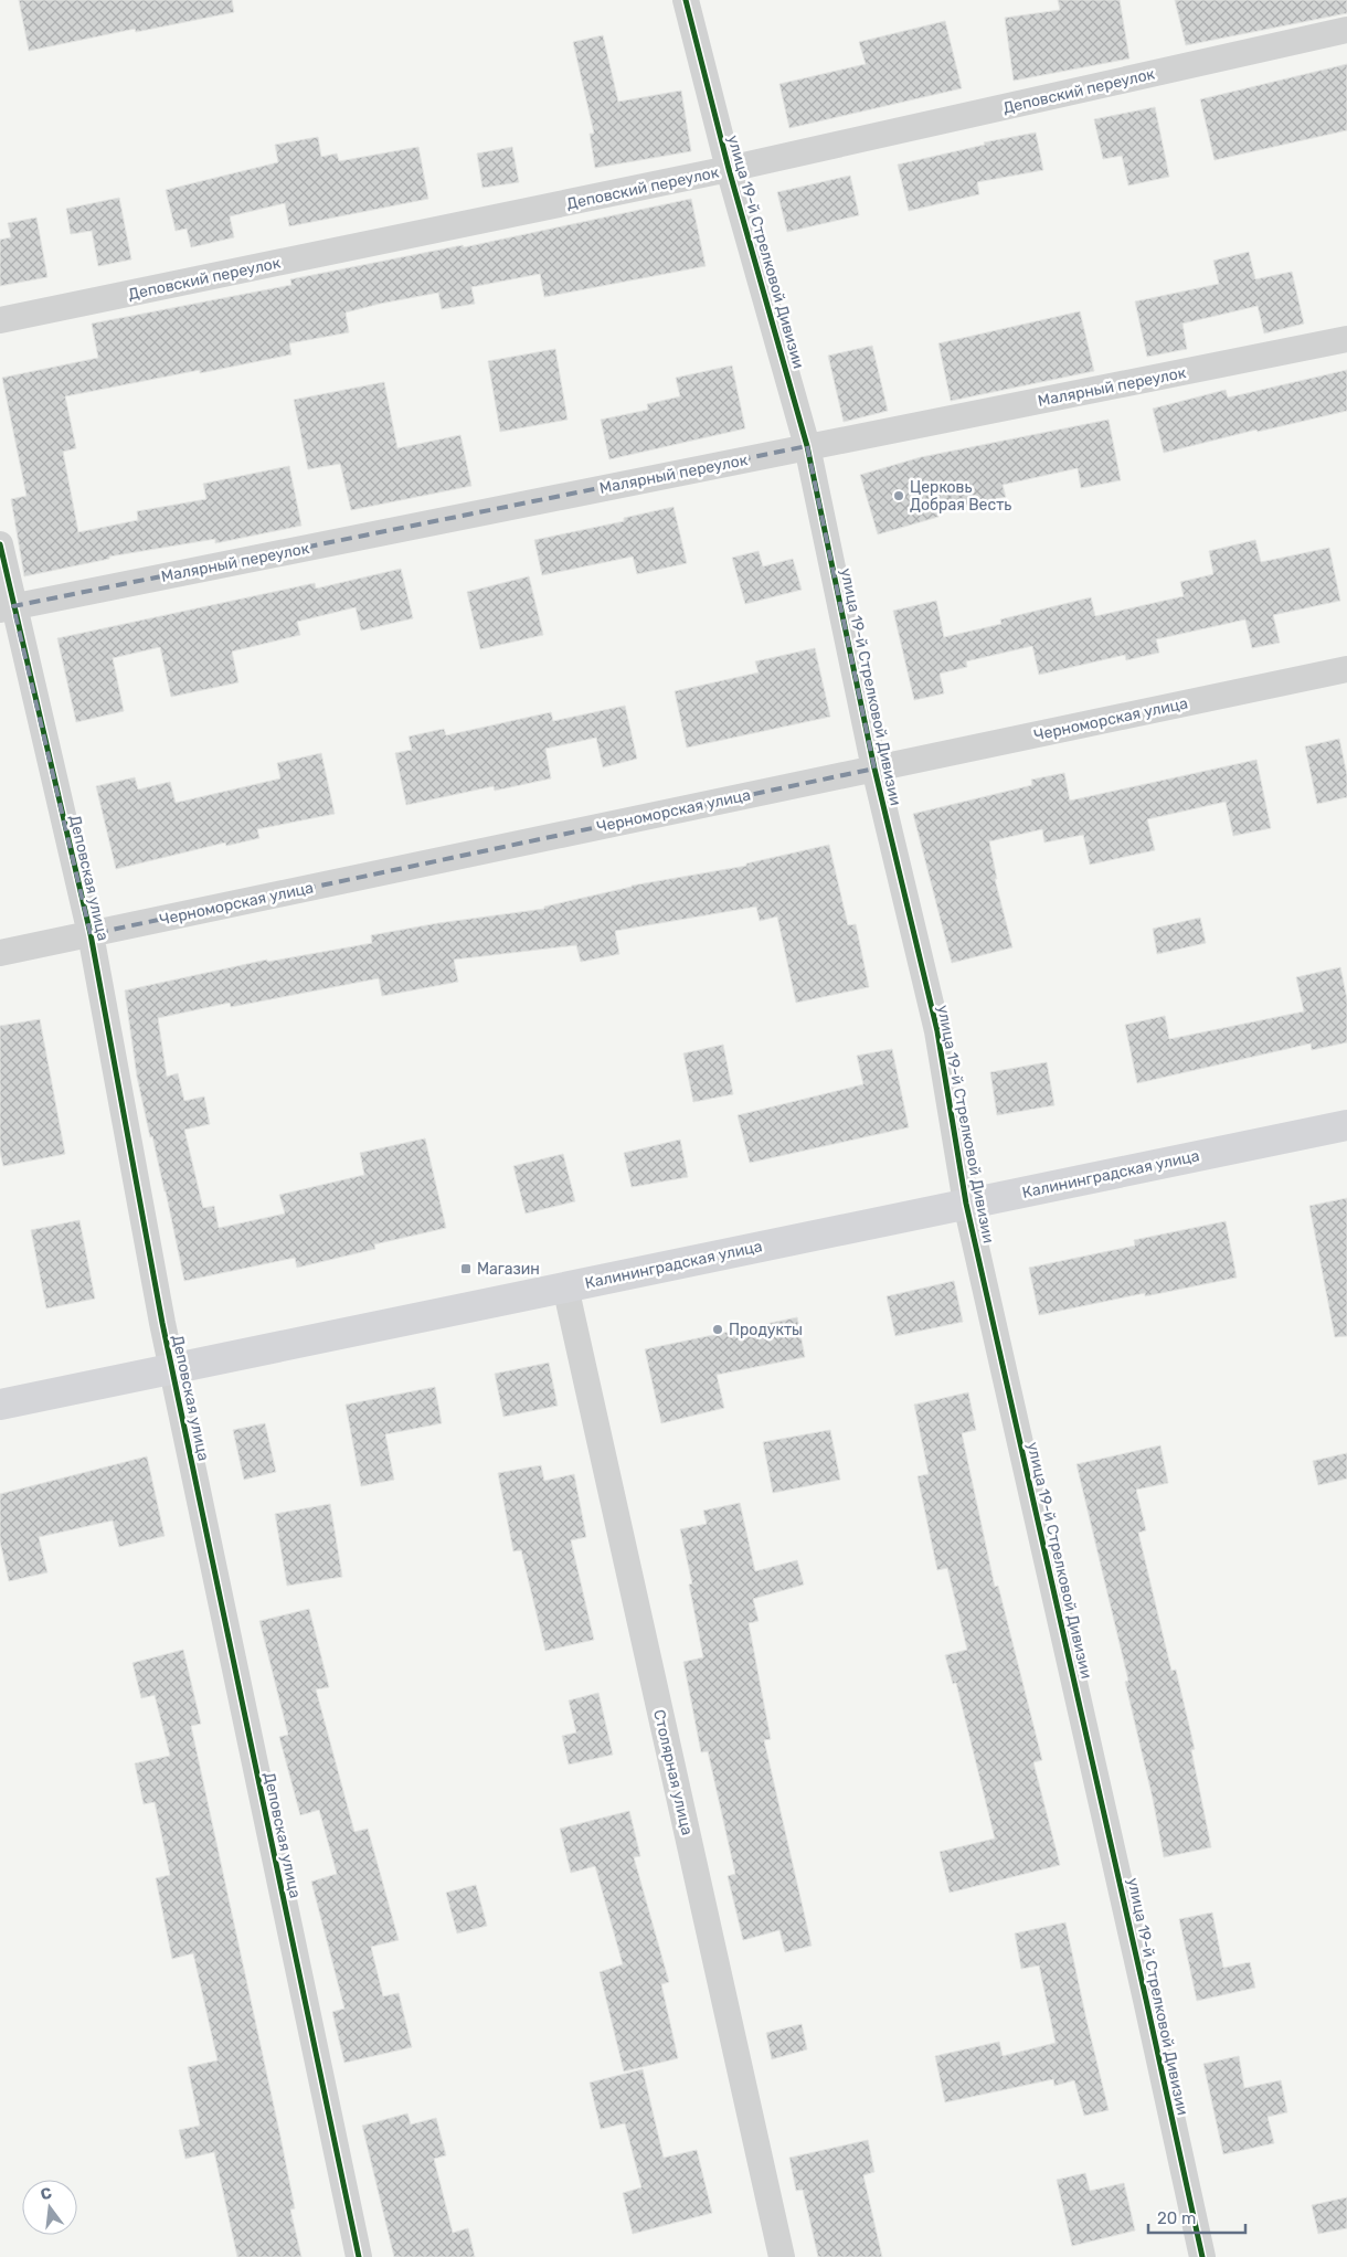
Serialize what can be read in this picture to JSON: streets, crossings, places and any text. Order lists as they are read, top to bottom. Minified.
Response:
{"streets":{"main road":["Калининградская улица"],"street":["Деповский переулок","улица 19-й Стрелковой Дивизии","Малярный переулок","Черноморская улица","Деповская улица","Столярная улица"]},"crossings":[["Деповский переулок","улица 19-й Стрелковой Дивизии"],["улица 19-й Стрелковой Дивизии","Малярный переулок"],["улица 19-й Стрелковой Дивизии","Черноморская улица"],["улица 19-й Стрелковой Дивизии","Калининградская улица"],["Малярный переулок","Деповская улица"],["Черноморская улица","Деповская улица"],["Деповская улица","Калининградская улица"],["Калининградская улица","Столярная улица"]],"places":{"other":["Церковь Добрая Весть","Продукты"],"transit":["Магазин"]},"scale_bar":"20 m","north":"top"}
